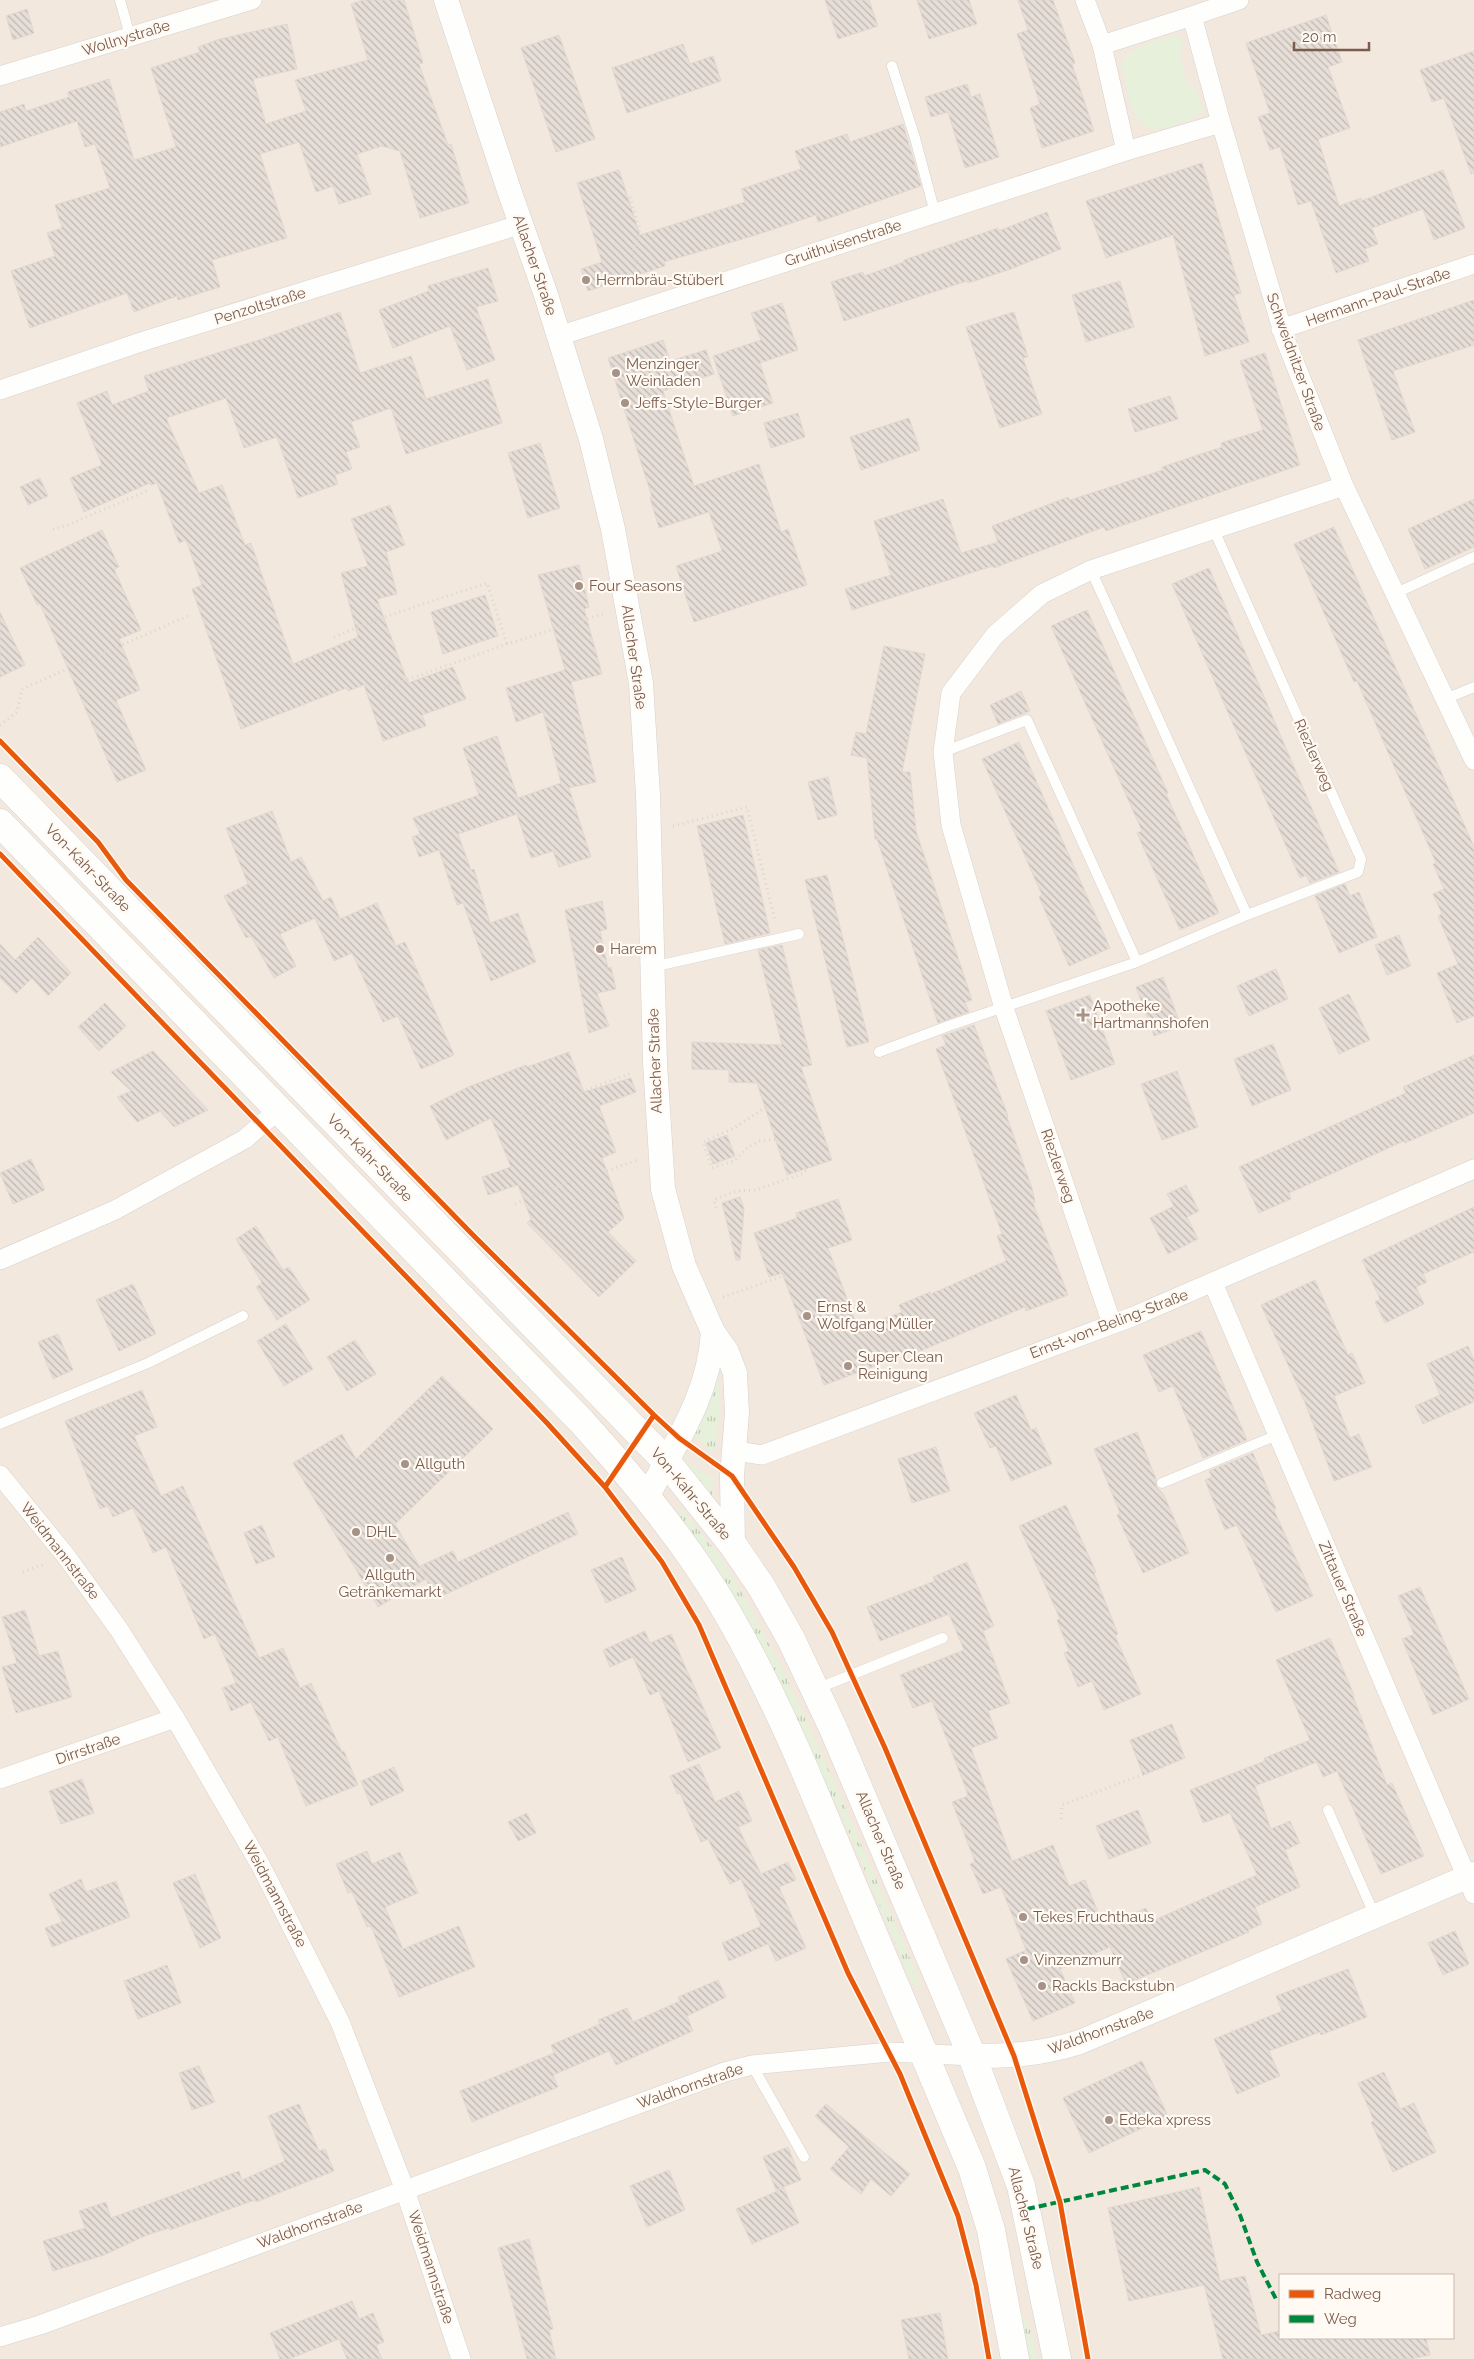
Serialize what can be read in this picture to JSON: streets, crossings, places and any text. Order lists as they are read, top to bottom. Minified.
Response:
{"streets":{"main road":["Allacher Straße","Von-Kahr-Straße"],"street":["Wollnystraße","Gruithuisenstraße","Hermann-Paul-Straße","Penzoltstraße","Schweidnitzer Straße","Riezlerweg","Ernst-von-Beling-Straße","Weidmannstraße","Zittauer Straße","Dirrstraße","Waldhornstraße"]},"crossings":[["Gruithuisenstraße","Allacher Straße"],["Gruithuisenstraße","Schweidnitzer Straße"],["Allacher Straße","Penzoltstraße"],["Allacher Straße","Von-Kahr-Straße"],["Allacher Straße","Ernst-von-Beling-Straße"],["Allacher Straße","Waldhornstraße"],["Hermann-Paul-Straße","Schweidnitzer Straße"],["Schweidnitzer Straße","Riezlerweg"],["Riezlerweg","Ernst-von-Beling-Straße"],["Von-Kahr-Straße","Waldhornstraße"],["Ernst-von-Beling-Straße","Zittauer Straße"],["Weidmannstraße","Dirrstraße"],["Weidmannstraße","Waldhornstraße"],["Zittauer Straße","Waldhornstraße"]],"places":{"other":["Herrnbräu-Stüberl","Menzinger Weinladen","Jeffs-Style-Burger","Four Seasons","Harem","Ernst & Wolfgang Müller","Super Clean Reinigung","Allguth","DHL","Allguth Getränkemarkt","Tekes Fruchthaus","Vinzenzmurr","Rackls Backstubn","Edeka xpress"],"health":["Apotheke Hartmannshofen"]},"legend":["Radweg","Weg"],"scale_bar":"20 m"}
